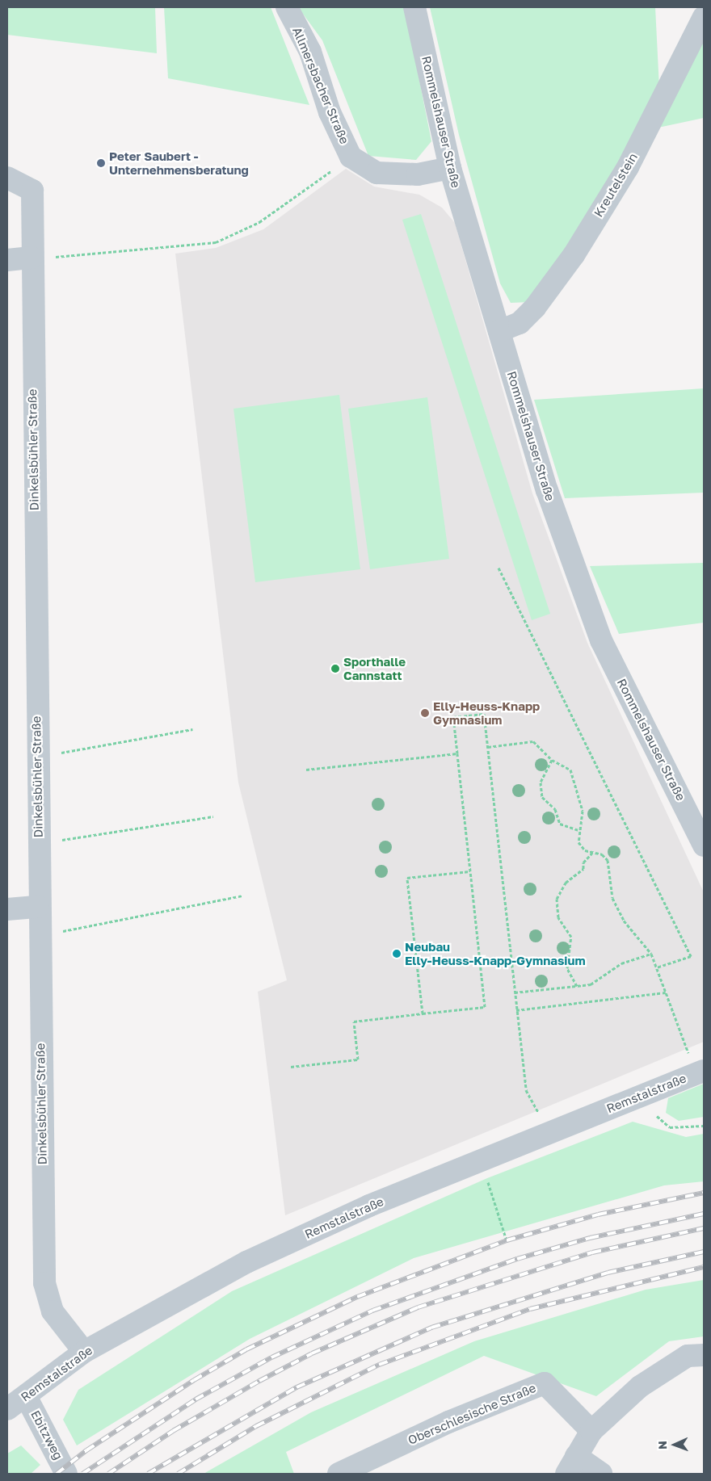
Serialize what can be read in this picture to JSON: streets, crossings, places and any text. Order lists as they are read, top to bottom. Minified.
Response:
{"streets":{"street":["Allmersbacher Straße","Rommelshauser Straße","Kreutelstein","Dinkelsbühler Straße","Remstalstraße","Oberschlesische Straße","Ebitzweg"]},"crossings":[["Allmersbacher Straße","Rommelshauser Straße"],["Rommelshauser Straße","Kreutelstein"],["Dinkelsbühler Straße","Remstalstraße"],["Remstalstraße","Ebitzweg"]],"places":["Peter Saubert - Unternehmensberatung","Sporthalle Cannstatt","Elly-Heuss-Knapp Gymnasium","Neubau Elly-Heuss-Knapp-Gymnasium"],"north":"left"}
